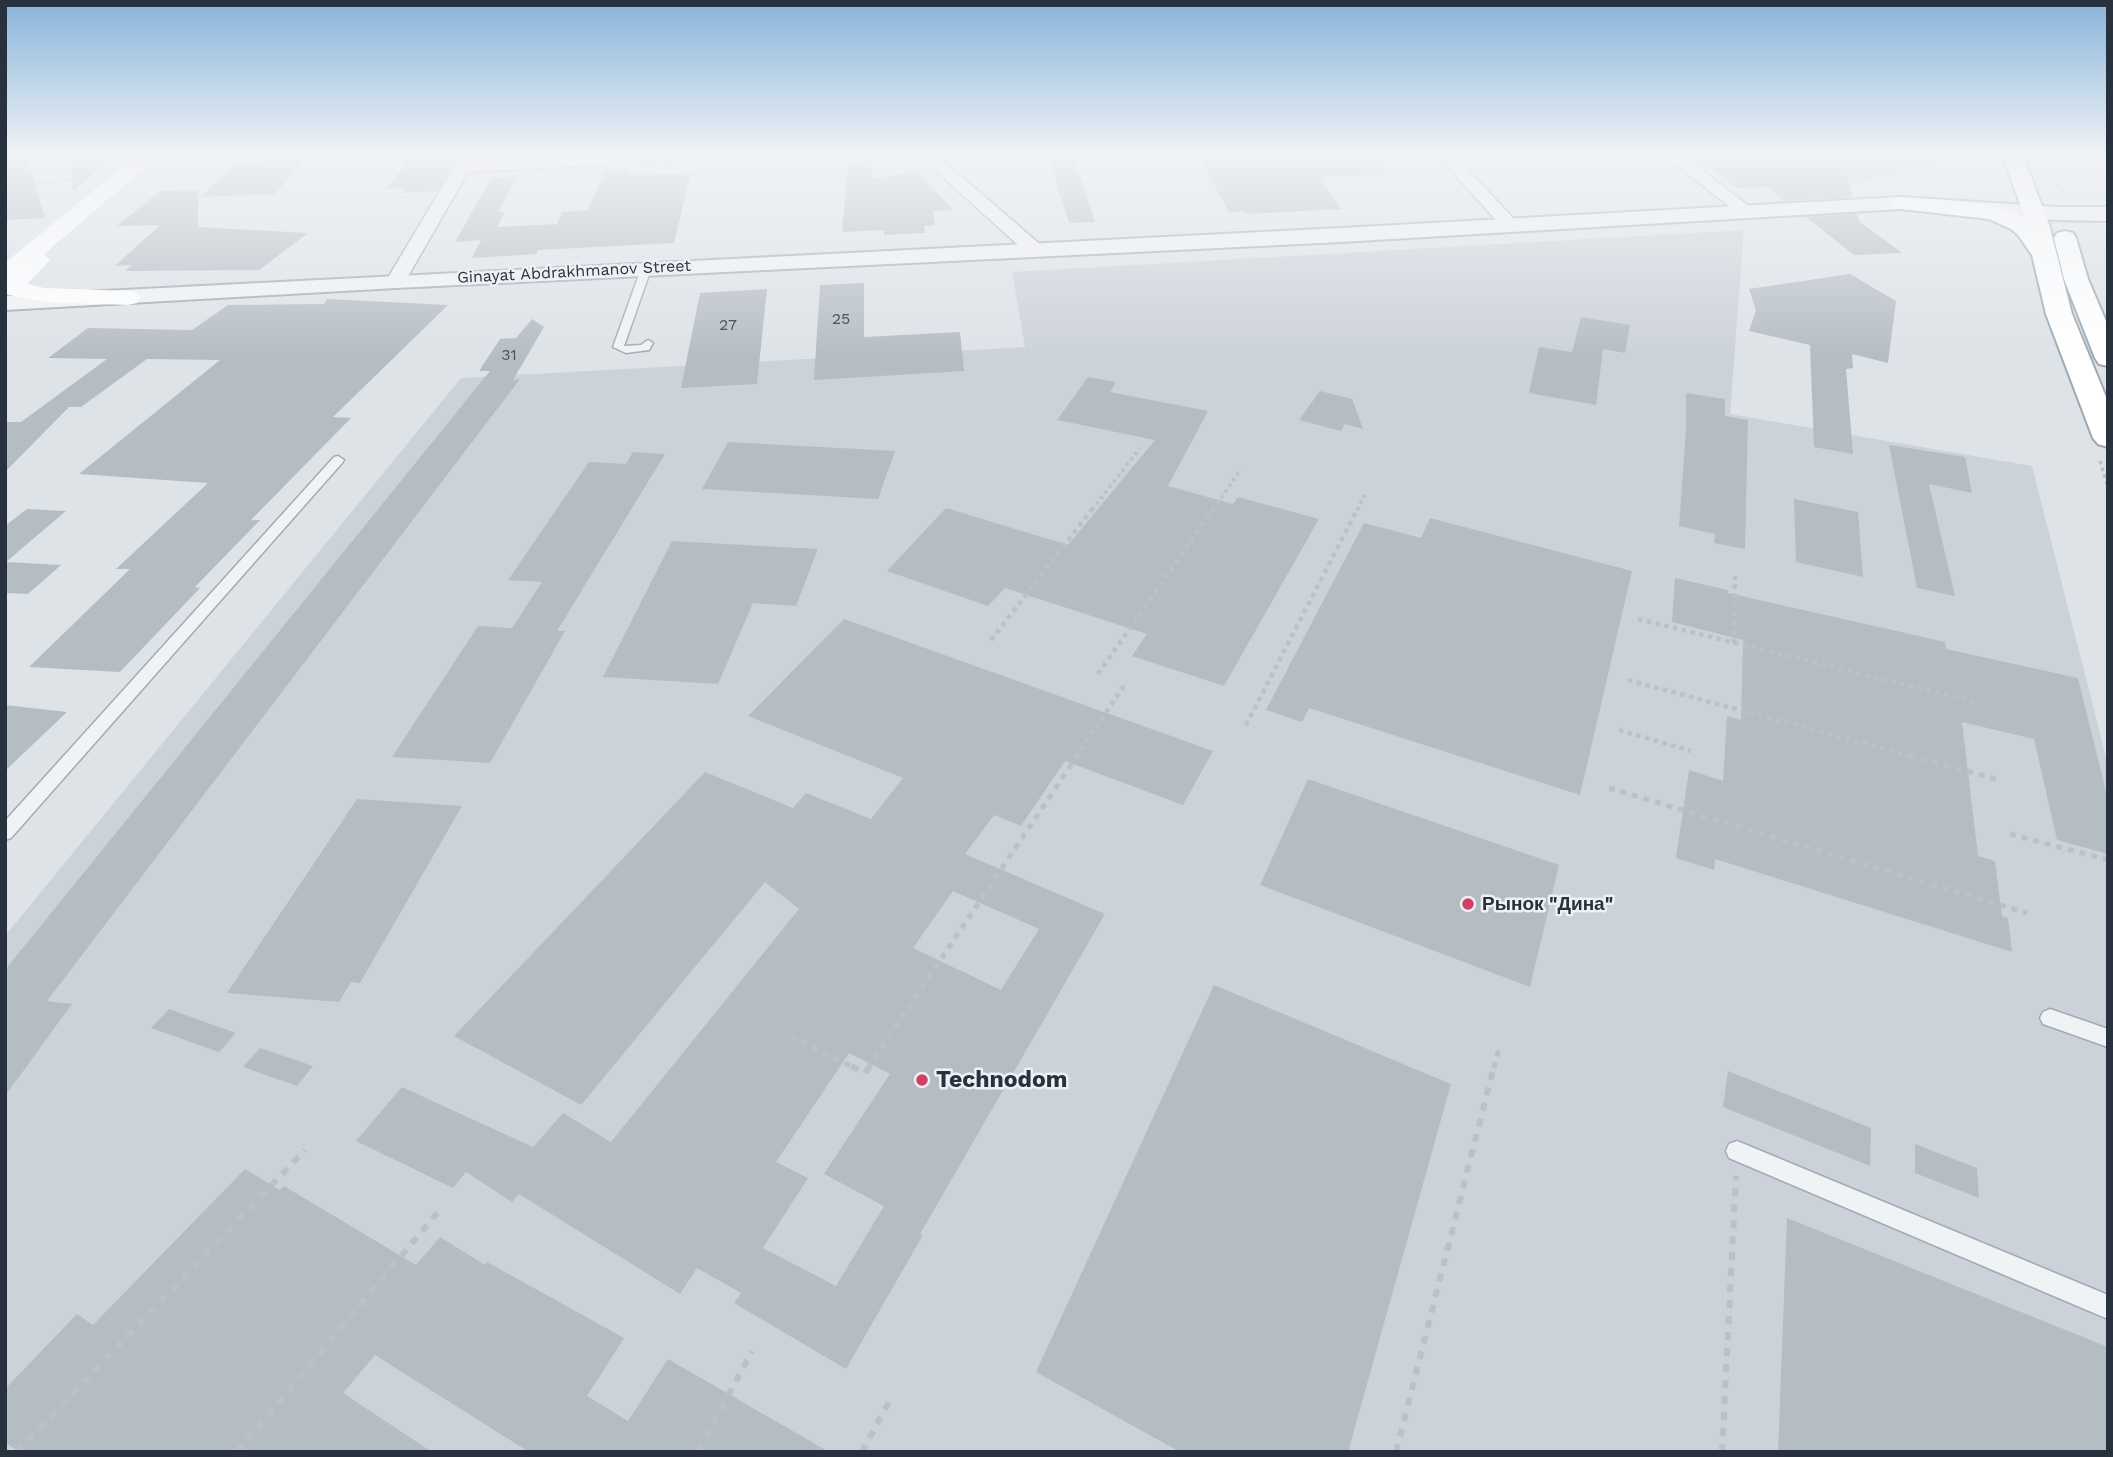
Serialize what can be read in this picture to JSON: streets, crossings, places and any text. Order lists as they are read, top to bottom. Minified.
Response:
{"streets":{"street":["Ginayat Abdrakhmanov Street"]},"places":["Рынок \"Дина\"","Technodom"],"house_numbers":["25","27","31"]}
